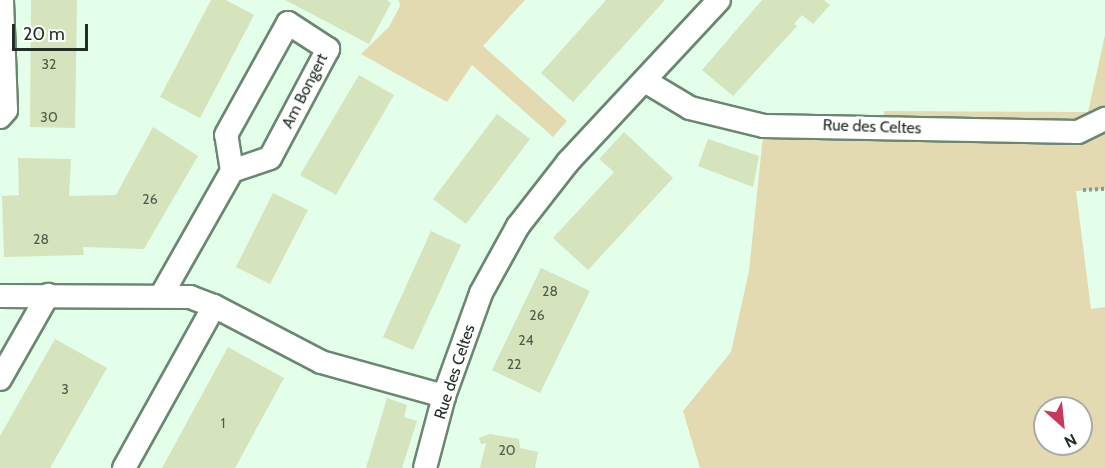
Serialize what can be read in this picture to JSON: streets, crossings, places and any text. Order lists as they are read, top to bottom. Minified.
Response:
{"streets":{"street":["Am Bongert","Rue des Celtes"]},"house_numbers":["32","30","26","28","28","26","24","22","3","1","20"],"scale_bar":"20 m","north":"bottom right"}
